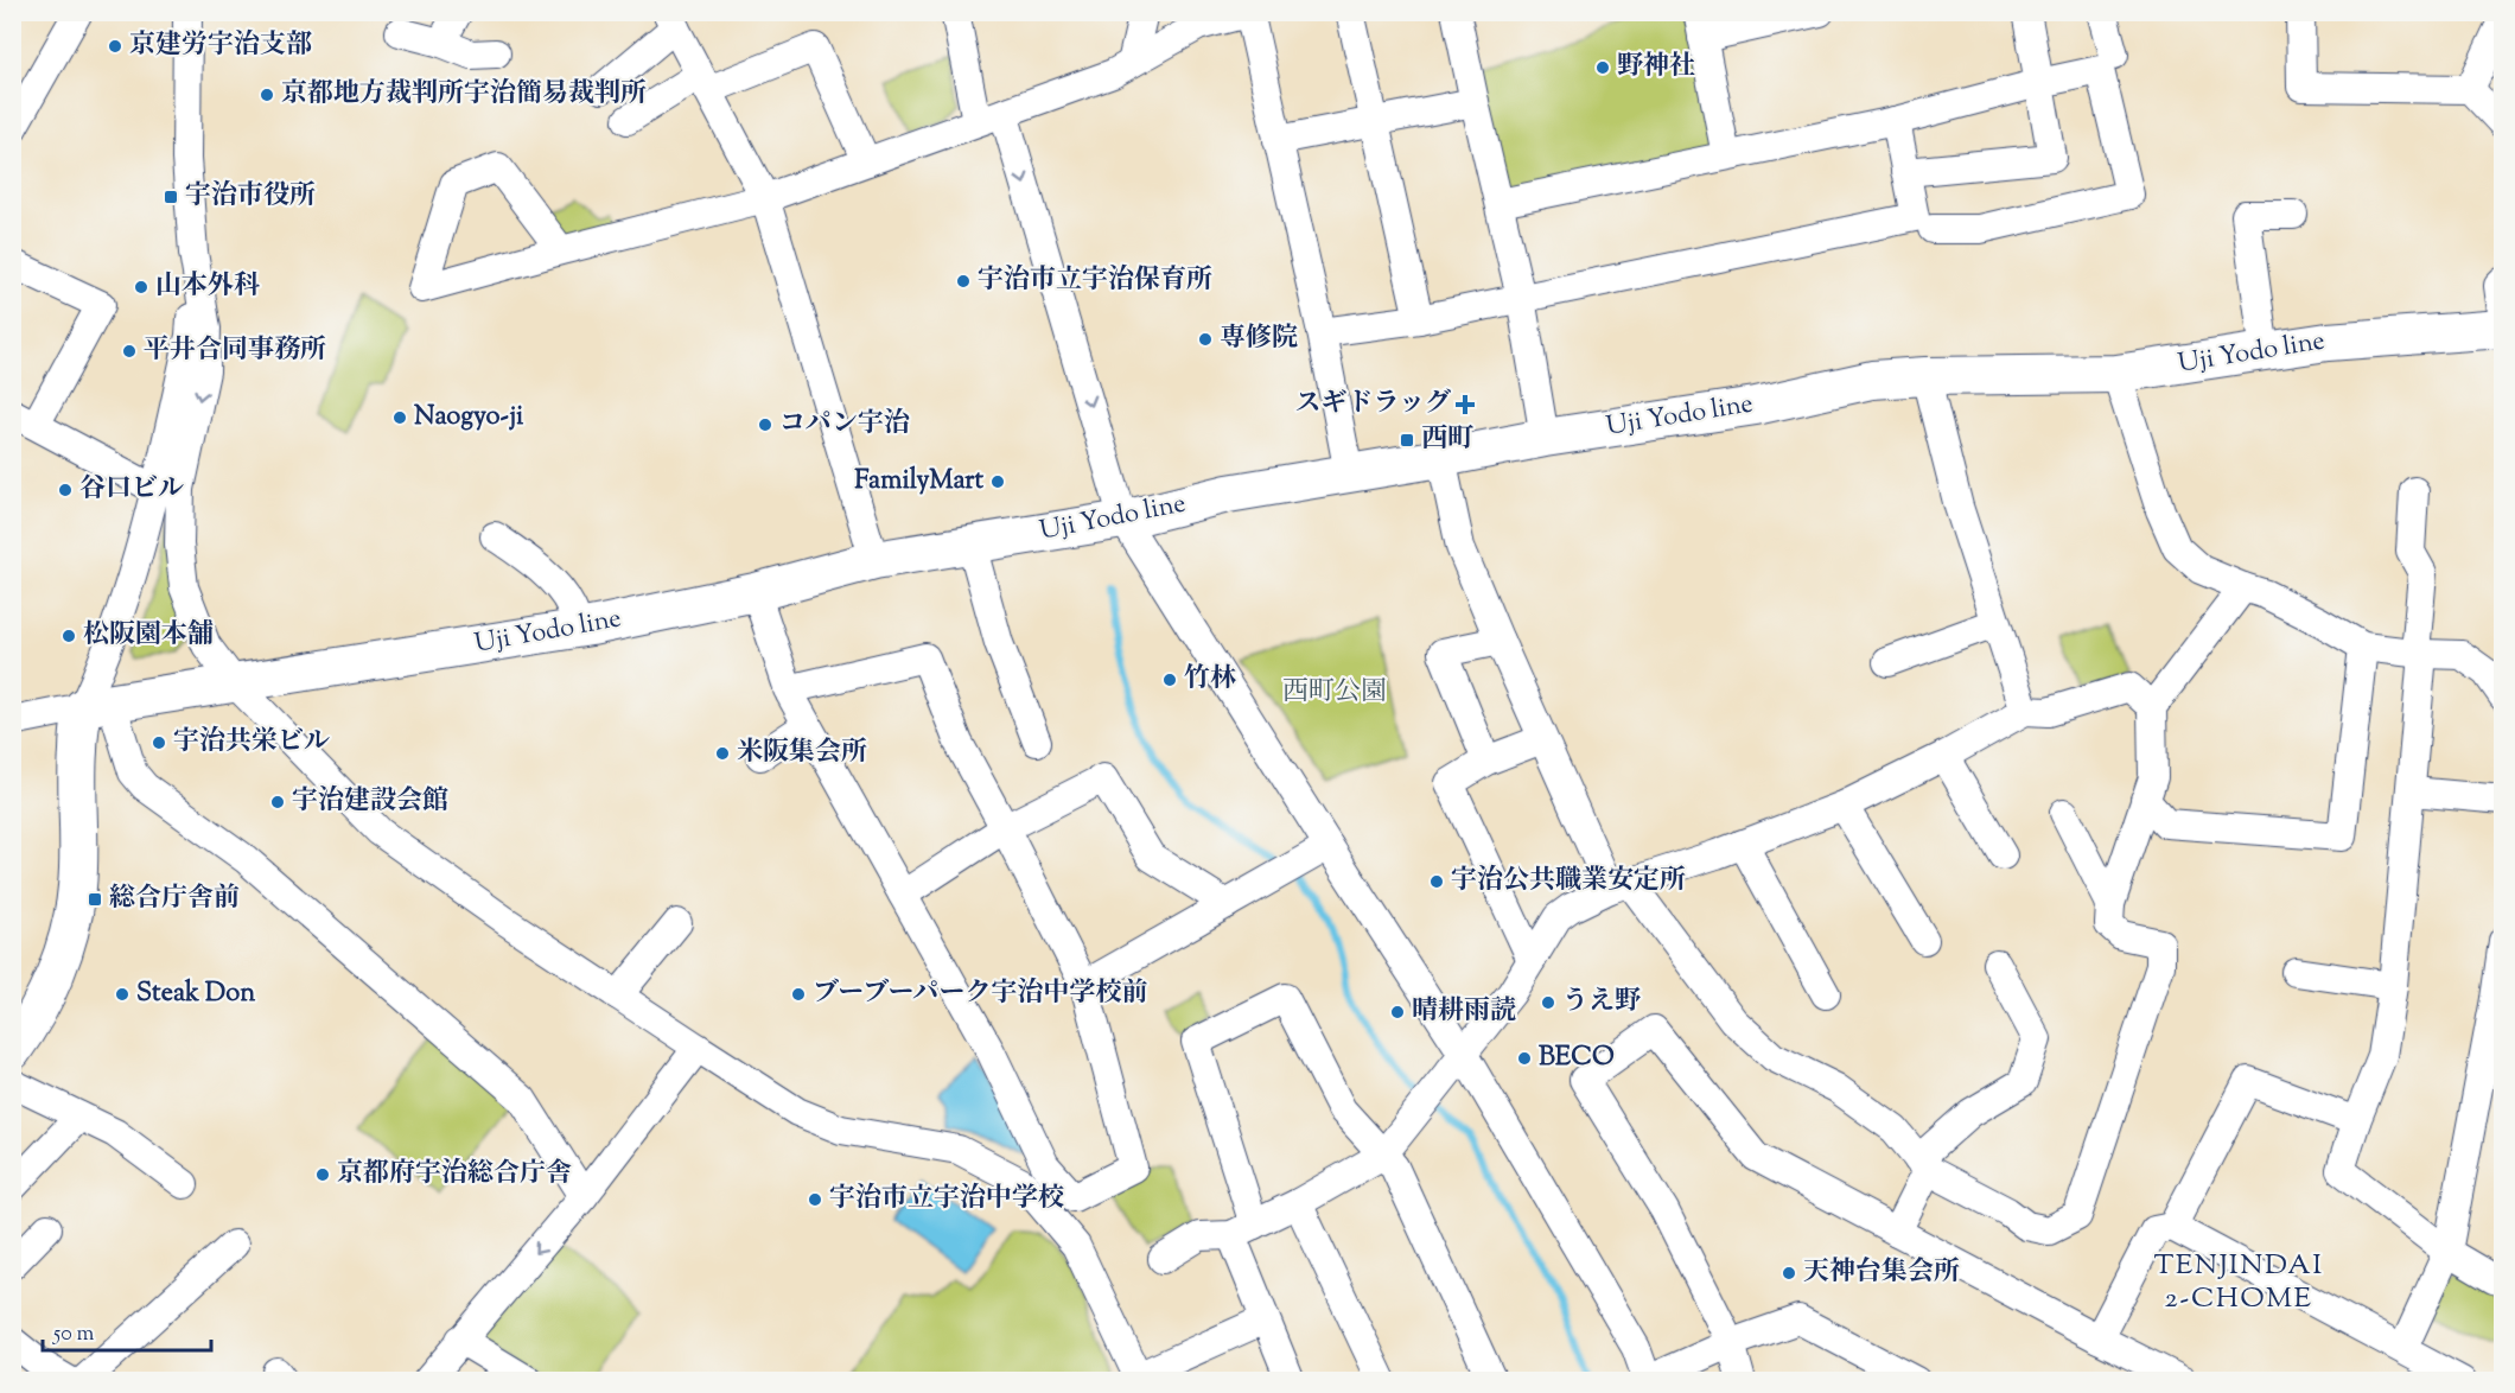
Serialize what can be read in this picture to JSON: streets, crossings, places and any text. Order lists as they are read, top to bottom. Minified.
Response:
{"streets":{"main road":["Uji Yodo line"]},"districts":["TENJINDAI 2-CHOME"],"parks":["西町公園"],"places":{"other":["京建労宇治支部","野神社","京都地方裁判所宇治簡易裁判所","宇治市立宇治保育所","山本外科","専修院","平井合同事務所","Naogyo-ji","コパン宇治","FamilyMart","谷口ビル","松阪園本舗","竹林","宇治共栄ビル","米阪集会所","宇治建設会館","宇治公共職業安定所","Steak Don","ブーブーパーク宇治中学校前","うえ野","晴耕雨読","BECO","京都府宇治総合庁舎","宇治市立宇治中学校","天神台集会所"],"transit":["宇治市役所","西町","総合庁舎前"],"health":["スギドラッグ"]},"scale_bar":"50 m"}
